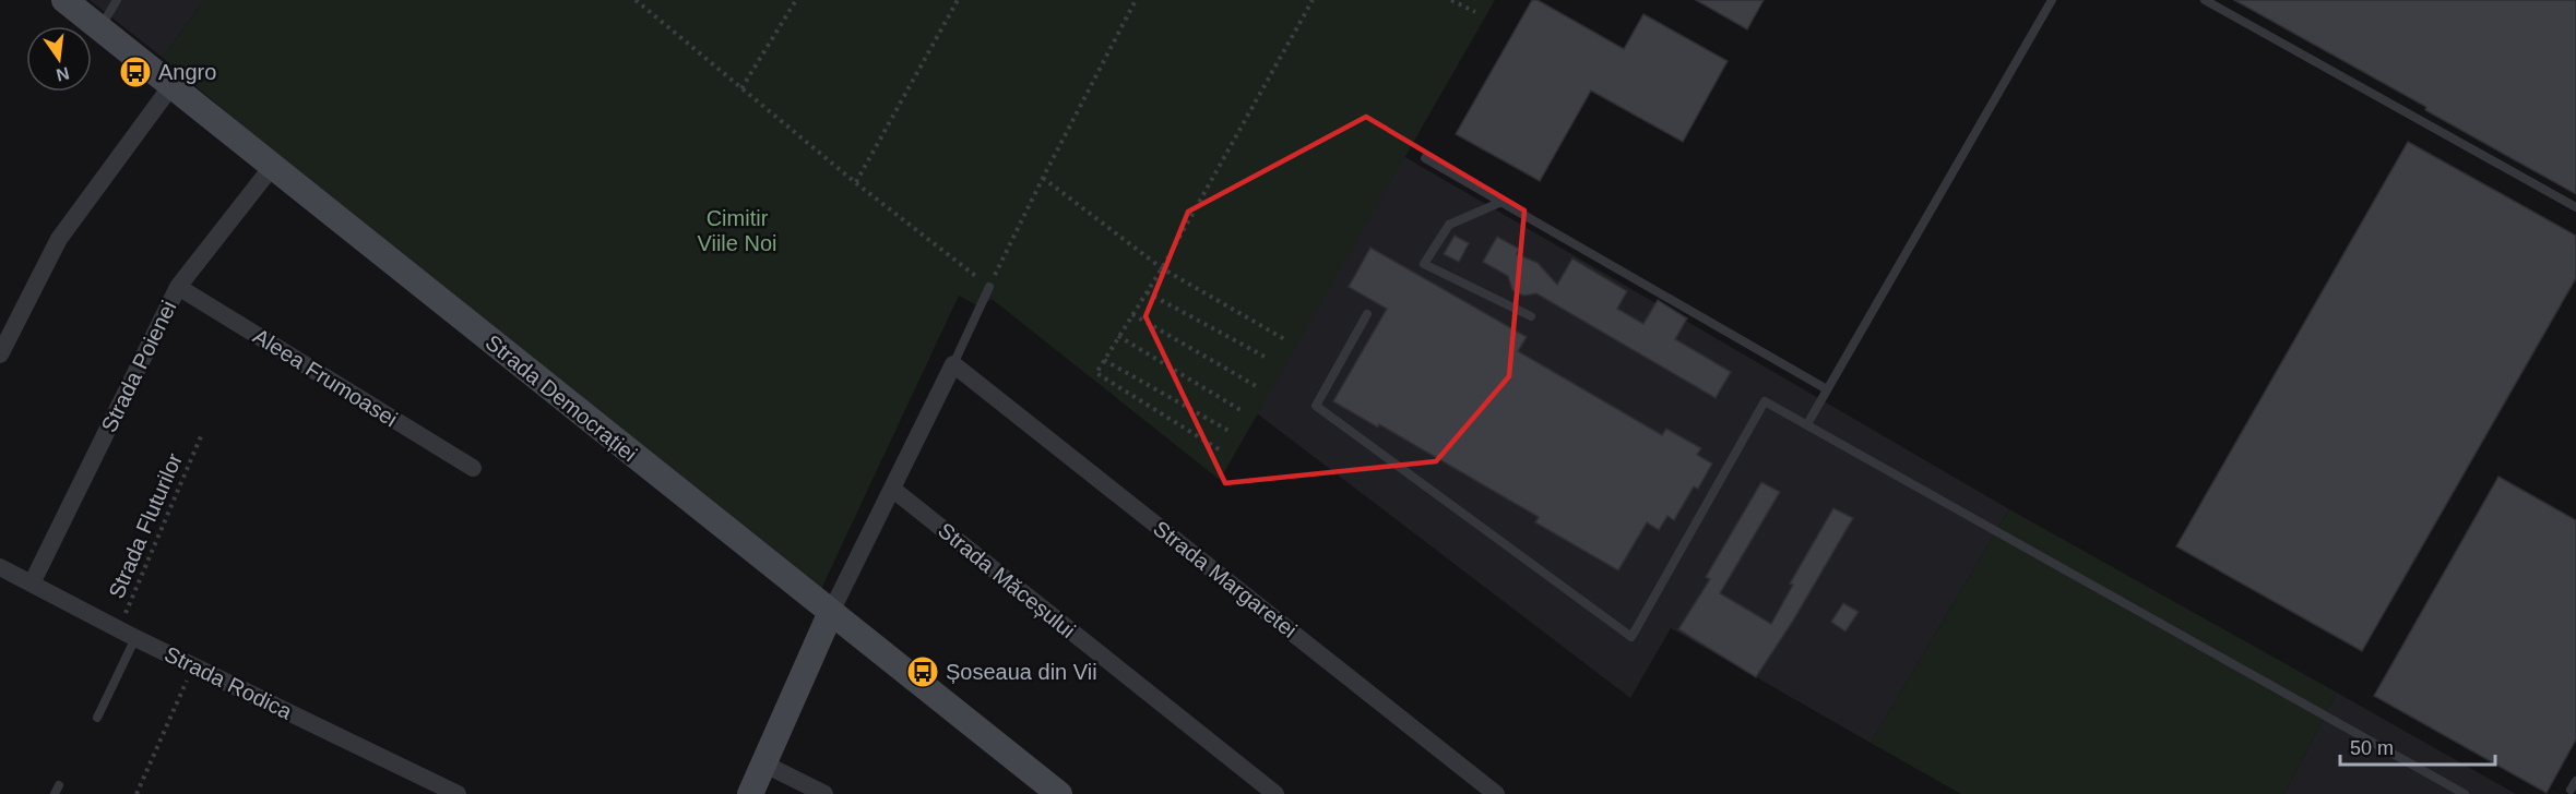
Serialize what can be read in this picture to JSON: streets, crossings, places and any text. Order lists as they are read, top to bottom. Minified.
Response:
{"streets":{"street":["Strada Poienei","Aleea Frumoasei","Strada Democrației","Strada Margaretei","Strada Măceșului","Strada Rodica"],"path":["Strada Fluturilor"]},"crossings":[["Strada Poienei","Aleea Frumoasei"],["Strada Poienei","Strada Democrației"],["Strada Poienei","Strada Rodica"],["Strada Fluturilor","Strada Rodica"]],"parks":["Cimitir Viile Noi"],"places":{"bus stop":["Angro","Șoseaua din Vii"]},"scale_bar":"50 m","north":"bottom"}
